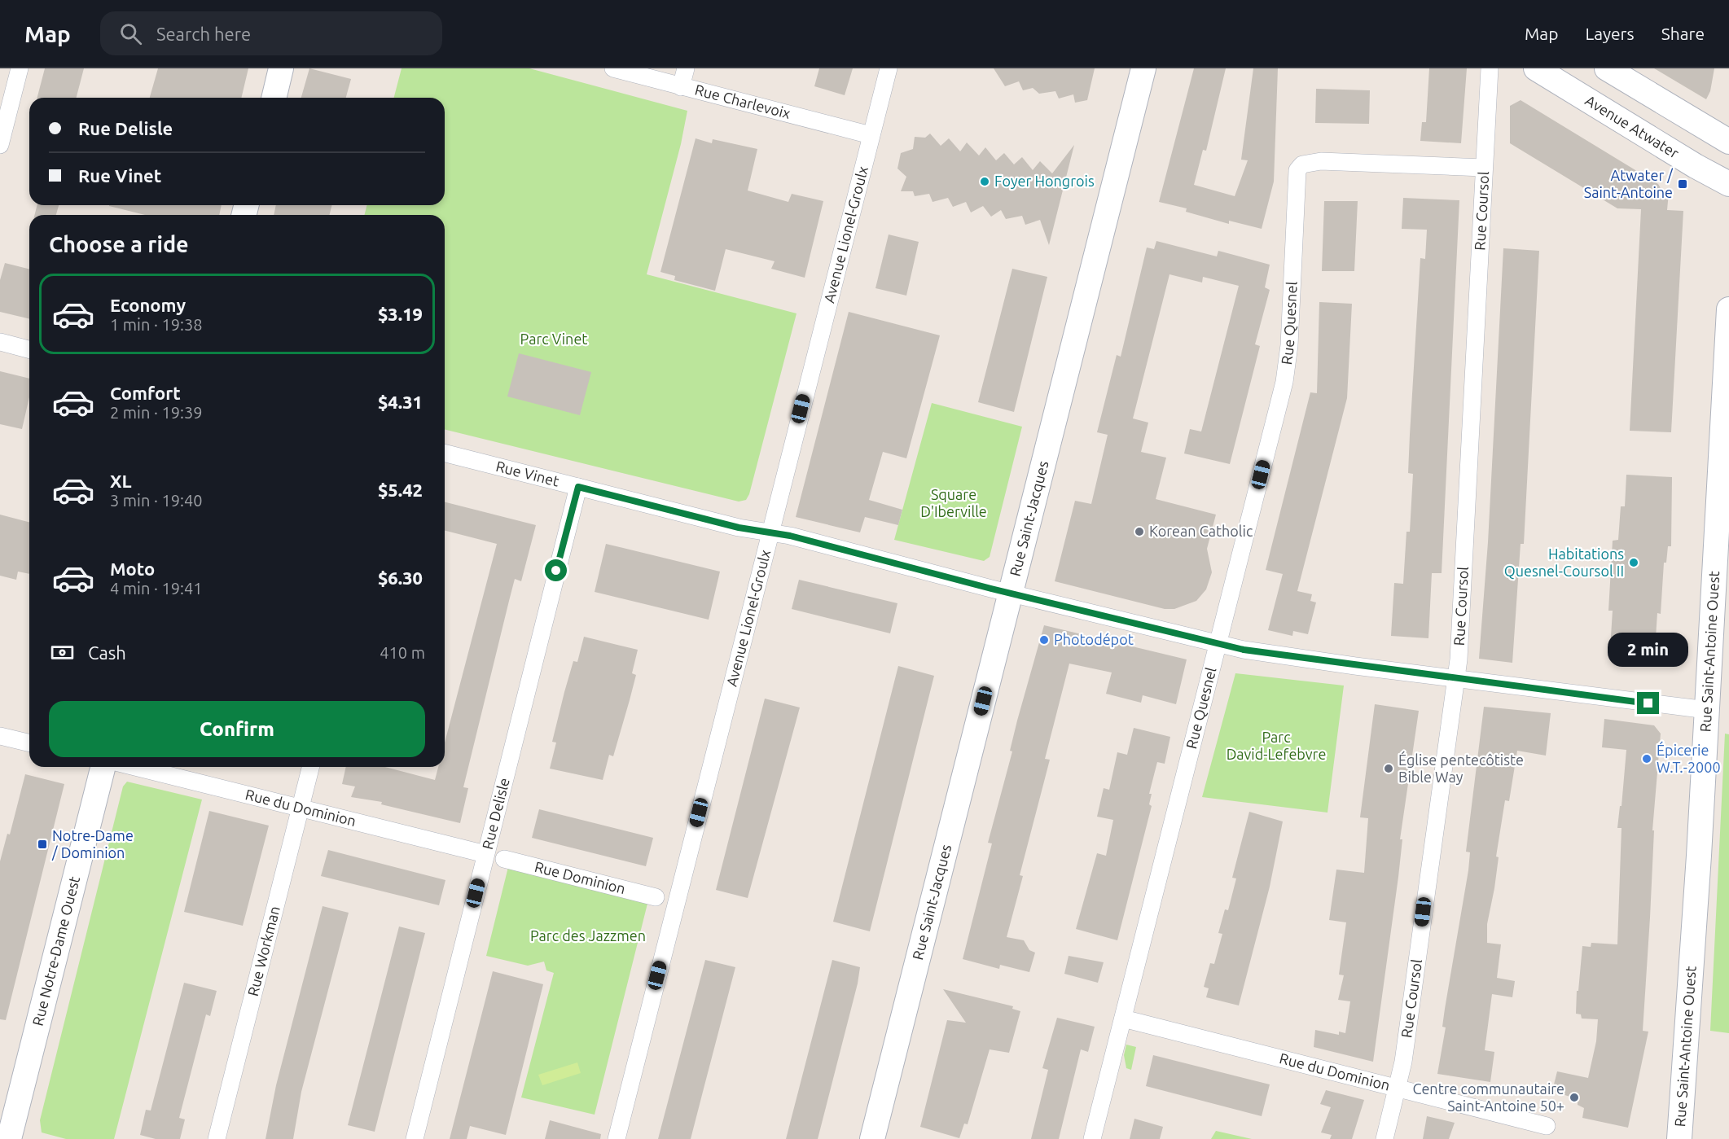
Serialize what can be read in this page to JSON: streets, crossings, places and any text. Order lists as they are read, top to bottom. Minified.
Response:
{"streets":{"main road":["Avenue Atwater","Rue Saint-Jacques","Rue Saint-Antoine Ouest","Rue Notre-Dame Ouest"],"street":["Rue Charlevoix","Rue Coursol","Avenue Lionel-Groulx","Rue Quesnel","Rue Vinet","Rue du Dominion","Rue Delisle","Rue Dominion","Rue Workman"]},"crossings":[["Rue Charlevoix","Avenue Lionel-Groulx"],["Rue Coursol","Rue Quesnel"],["Rue Coursol","Rue Vinet"],["Rue Coursol","Rue du Dominion"],["Avenue Lionel-Groulx","Rue Vinet"],["Rue Quesnel","Rue Vinet"],["Rue Quesnel","Rue du Dominion"],["Rue Vinet","Rue Saint-Jacques"],["Rue Vinet","Rue Saint-Antoine Ouest"],["Rue Vinet","Rue Delisle"],["Rue du Dominion","Rue Delisle"],["Rue du Dominion","Rue Workman"]],"parks":["Parc Vinet","Square D'Iberville","Parc David-Lefebvre","Parc des Jazzmen"],"places":{"other":["Foyer Hongrois","Korean Catholic","Habitations Quesnel-Coursol II","Photodépot","Épicerie W.T.-2000","Église pentecôtiste Bible Way","Centre communautaire Saint-Antoine 50+"],"transit":["Atwater / Saint-Antoine","Notre-Dame / Dominion"]},"page":{"header":"Map","search":"Search here","nav":["Map","Layers","Share"],"banner":["Rue Delisle","Rue Vinet"],"heading":"Choose a ride","list":[{"name":"Economy","note":"1 min · 19:38","value":"$3.19"},{"name":"Comfort","note":"2 min · 19:39","value":"$4.31"},{"name":"XL","note":"3 min · 19:40","value":"$5.42"},{"name":"Moto","note":"4 min · 19:41","value":"$6.30"}],"pay":["Cash","410 m"],"bubble":"2 min","buttons":"Confirm"}}
